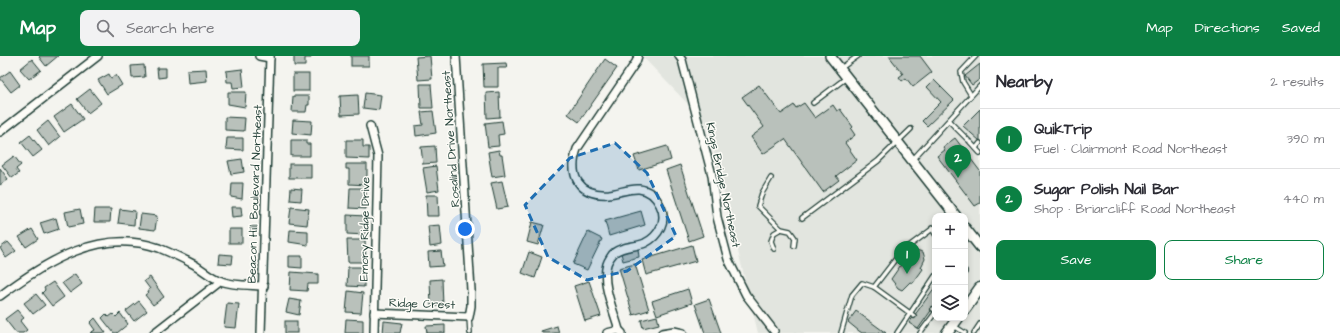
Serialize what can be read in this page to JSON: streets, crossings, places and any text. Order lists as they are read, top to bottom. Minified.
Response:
{"streets":{"street":["Rosalind Drive Northeast","Kings Bridge Northeast","Beacon Hill Boulevard Northeast","Emory Ridge Drive","Ridge Crest"]},"crossings":[["Rosalind Drive Northeast","Ridge Crest"],["Emory Ridge Drive","Ridge Crest"]],"page":{"header":"Map","search":"Search here","nav":["Map","Directions","Saved"],"heading":["Nearby","2 results"],"list":[{"mark":"1","name":"QuikTrip","note":"Fuel · Clairmont Road Northeast","value":"390 m"},{"mark":"2","name":"Sugar Polish Nail Bar","note":"Shop · Briarcliff Road Northeast","value":"440 m"}],"pins":["2","1"],"map_buttons":["+","−"],"buttons":["Save","Share"]}}
